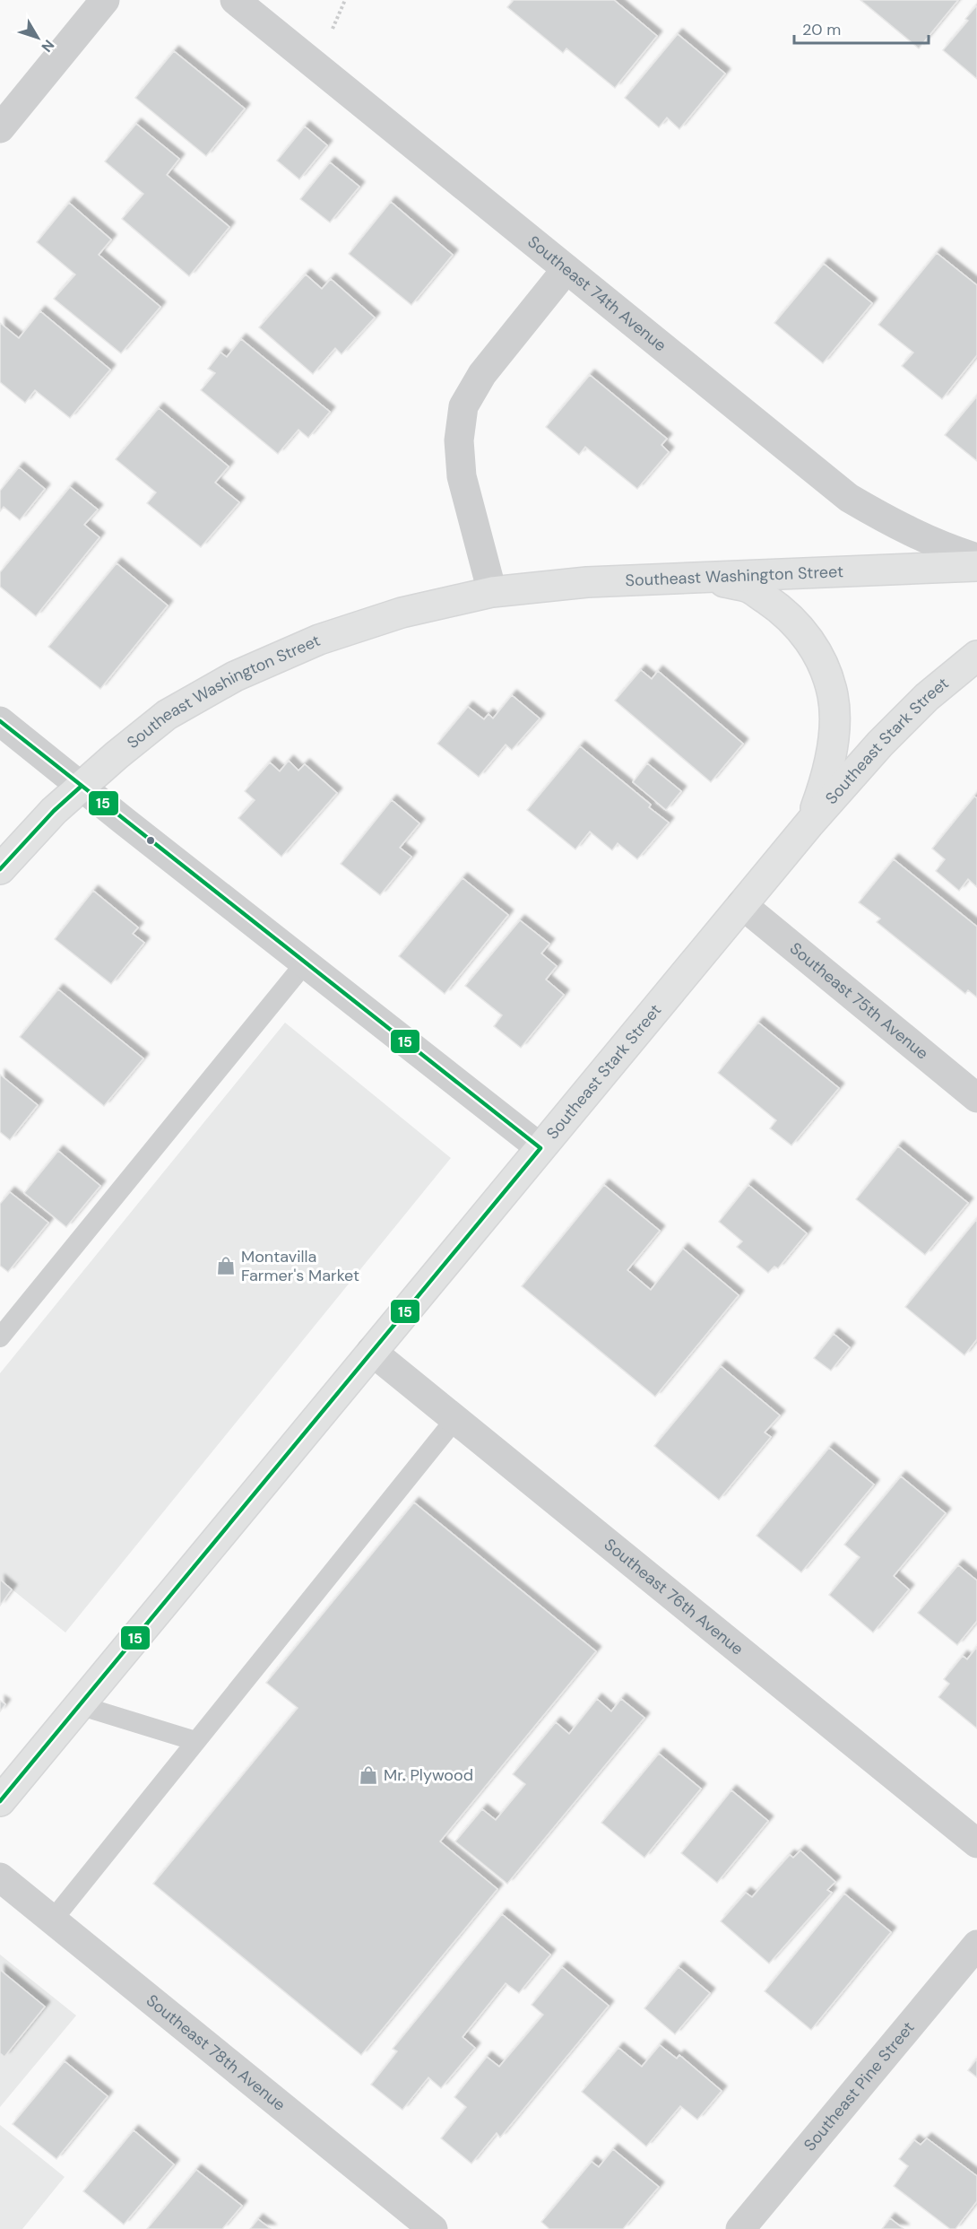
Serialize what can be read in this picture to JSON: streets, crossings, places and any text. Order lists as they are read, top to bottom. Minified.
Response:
{"streets":{"main road":["Southeast Washington Street","Southeast Stark Street"],"street":["Southeast 74th Avenue","Southeast 75th Avenue","Southeast 76th Avenue","Southeast 78th Avenue","Southeast Pine Street"]},"crossings":[["Southeast Stark Street","Southeast 75th Avenue"],["Southeast Stark Street","Southeast 76th Avenue"]],"places":{"shop":["Montavilla Farmer's Market","Mr. Plywood"]},"lines":["transit line 15"],"scale_bar":"20 m","north":"bottom right"}
